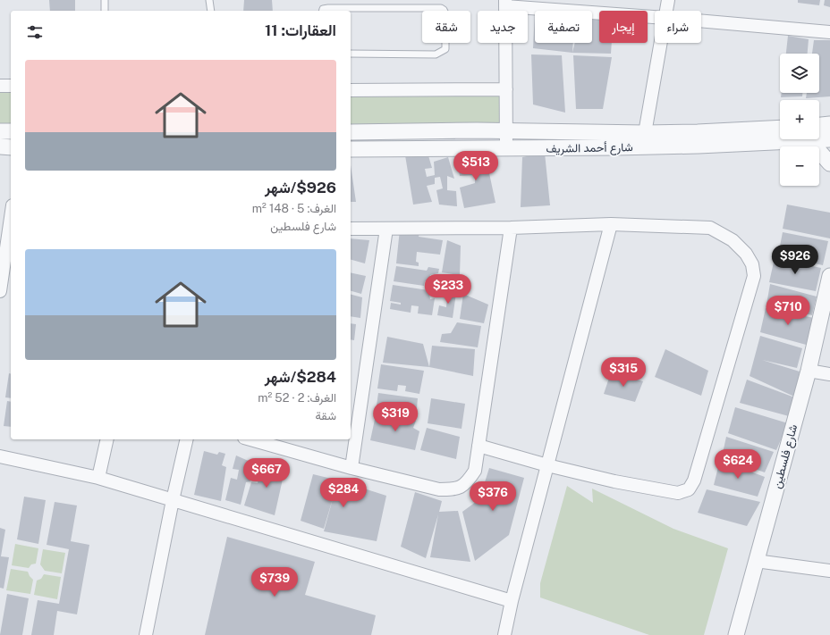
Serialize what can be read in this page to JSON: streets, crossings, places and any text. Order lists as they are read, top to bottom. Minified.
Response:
{"streets":{"street":["شارع أحمد الشريف","شارع فلسطين"]},"page":{"chip":["شراء","إيجار","تصفية","جديد","شقة"],"heading":"العقارات: 11","map_buttons":["+","−"],"list":[{"name":"$926/شهر","note":"الغرف: 5 · 148 m² · شارع فلسطين"},{"name":"$284/شهر","note":"الغرف: 2 · 52 m² · شقة"}],"price":["$513","$926","$233","$710","$315","$319","$624","$667","$284","$376","$739"]}}
